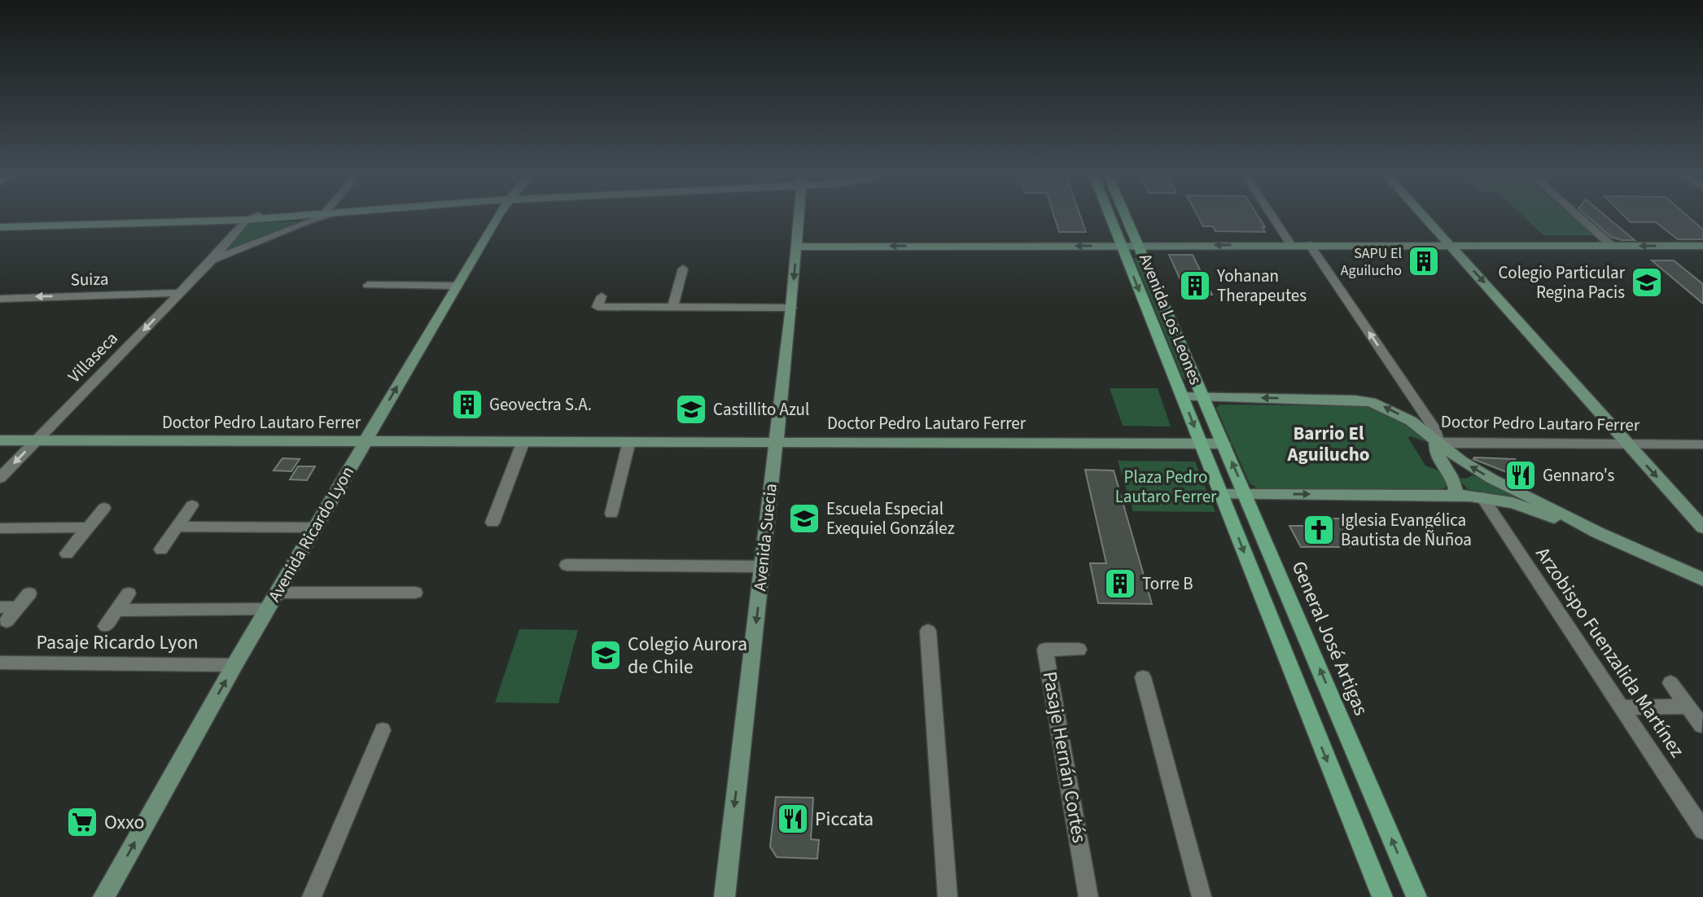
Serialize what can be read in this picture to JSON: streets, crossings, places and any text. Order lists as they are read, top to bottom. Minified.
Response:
{"streets":{"main road":["Avenida Los Leones","General José Artigas"],"street":["Suiza","Villaseca","Doctor Pedro Lautaro Ferrer","Avenida Ricardo Lyon","Avenida Suecia","Pasaje Ricardo Lyon","Arzobispo Fuenzalida Martínez","Pasaje Hernán Cortés"]},"crossings":[["Suiza","Villaseca"],["Avenida Los Leones","Doctor Pedro Lautaro Ferrer"],["Avenida Los Leones","General José Artigas"],["Villaseca","Doctor Pedro Lautaro Ferrer"],["Doctor Pedro Lautaro Ferrer","Avenida Ricardo Lyon"],["Doctor Pedro Lautaro Ferrer","Avenida Suecia"],["Doctor Pedro Lautaro Ferrer","General José Artigas"],["Avenida Ricardo Lyon","Pasaje Ricardo Lyon"]],"one_way":["Villaseca","Avenida Ricardo Lyon","Avenida Suecia"],"districts":["Barrio El Aguilucho"],"parks":["Plaza Pedro Lautaro Ferrer"],"places":{"building":["SAPU El Aguilucho","Yohanan Therapeutes","Geovectra S.A.","Torre B"],"school or university":["Colegio Particular Regina Pacis","Castillito Azul","Escuela Especial Exequiel González","Colegio Aurora de Chile"],"restaurant":["Gennaro's","Piccata"],"church":["Iglesia Evangélica Bautista de Ñuñoa"],"supermarket":["Oxxo"]}}
